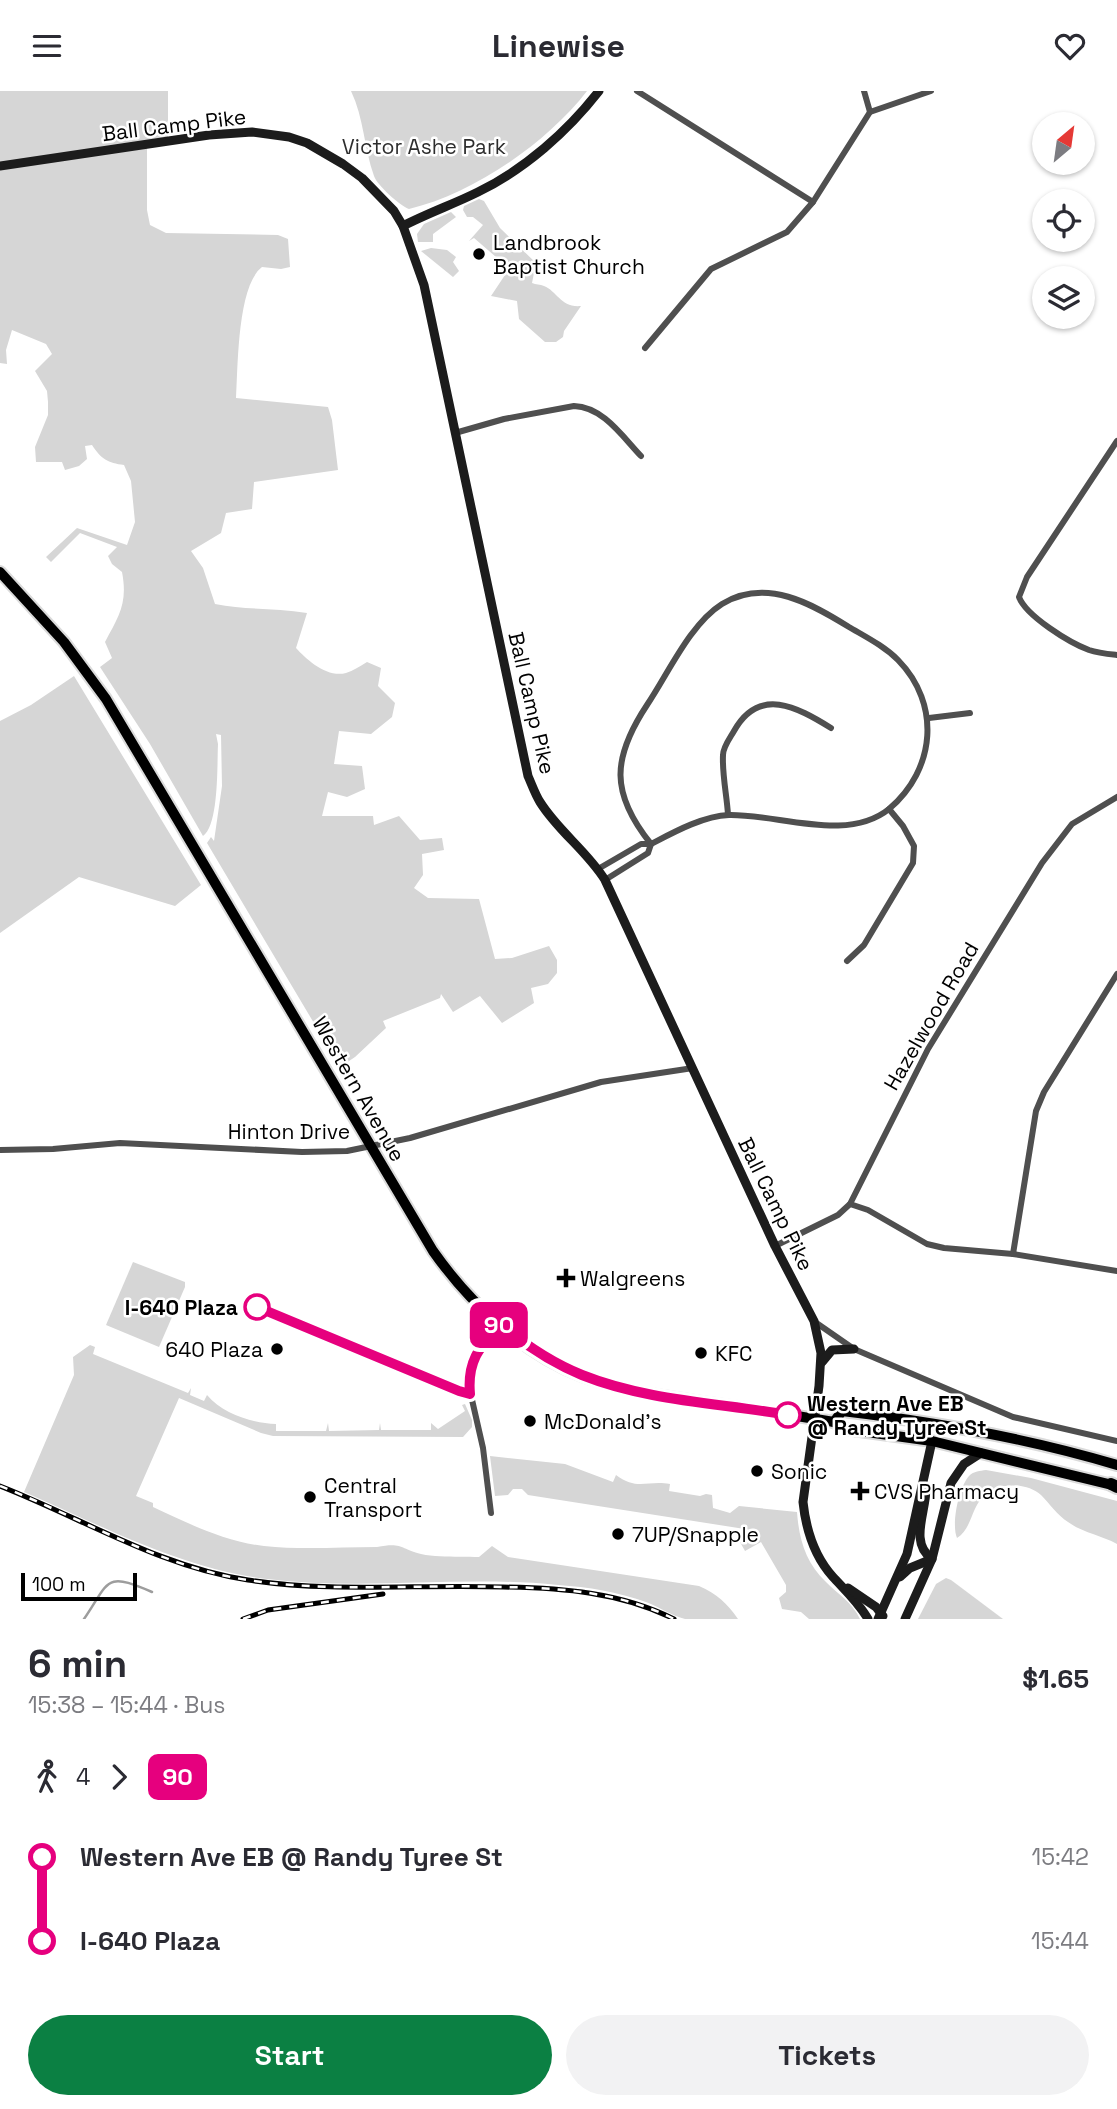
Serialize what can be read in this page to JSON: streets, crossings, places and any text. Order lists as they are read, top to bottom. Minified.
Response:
{"streets":{"main road":["Western Avenue"],"street":["Ball Camp Pike","Hazelwood Road","Hinton Drive"]},"crossings":[["Ball Camp Pike","Hazelwood Road"],["Ball Camp Pike","Hinton Drive"],["Western Avenue","Hinton Drive"]],"parks":["Victor Ashe Park"],"places":{"other":["Landbrook Baptist Church","I-640 Plaza","640 Plaza","KFC","Western Ave EB @ Randy Tyree St","McDonald's","Sonic","Central Transport","7UP/Snapple"],"health":["Walgreens","CVS Pharmacy"]},"lines":["bus line 90"],"scale_bar":"100 m","north":"top right","page":{"header":"Linewise","on_map":"90","scale":"100 m","heading":["6 min","15:38 – 15:44 · Bus","$1.65"],"legs":["4","90"],"list":[{"name":"Western Ave EB @ Randy Tyree St","value":"15:42"},{"name":"I-640 Plaza","value":"15:44"}],"buttons":["Start","Tickets"]}}
